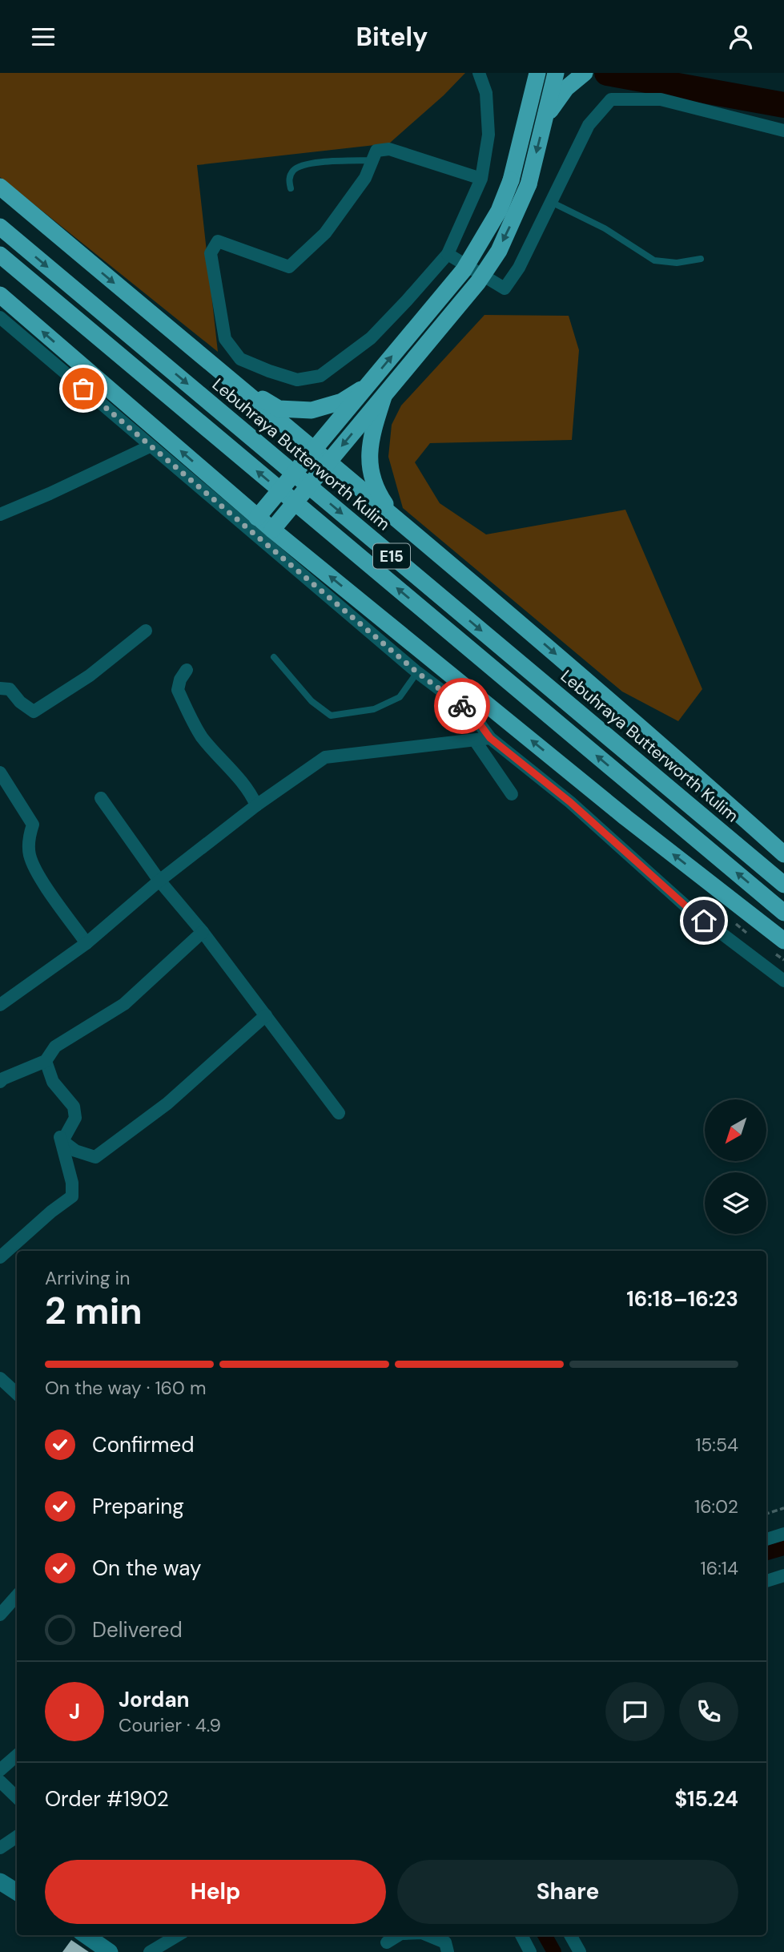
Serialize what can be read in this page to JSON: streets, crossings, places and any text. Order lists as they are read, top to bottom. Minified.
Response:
{"streets":{"highway":["Lebuhraya Butterworth Kulim","E15"]},"north":"bottom left","page":{"header":"Bitely","heading":["2 min","Arriving in","16:18–16:23"],"panel":["Jordan","Courier · 4.9","Order #1902","$15.24"],"bar":"On the way · 160 m","list":[["Confirmed","15:54"],["Preparing","16:02"],["On the way","16:14"],"Delivered"],"round":"J","buttons":["Help","Share"]}}
